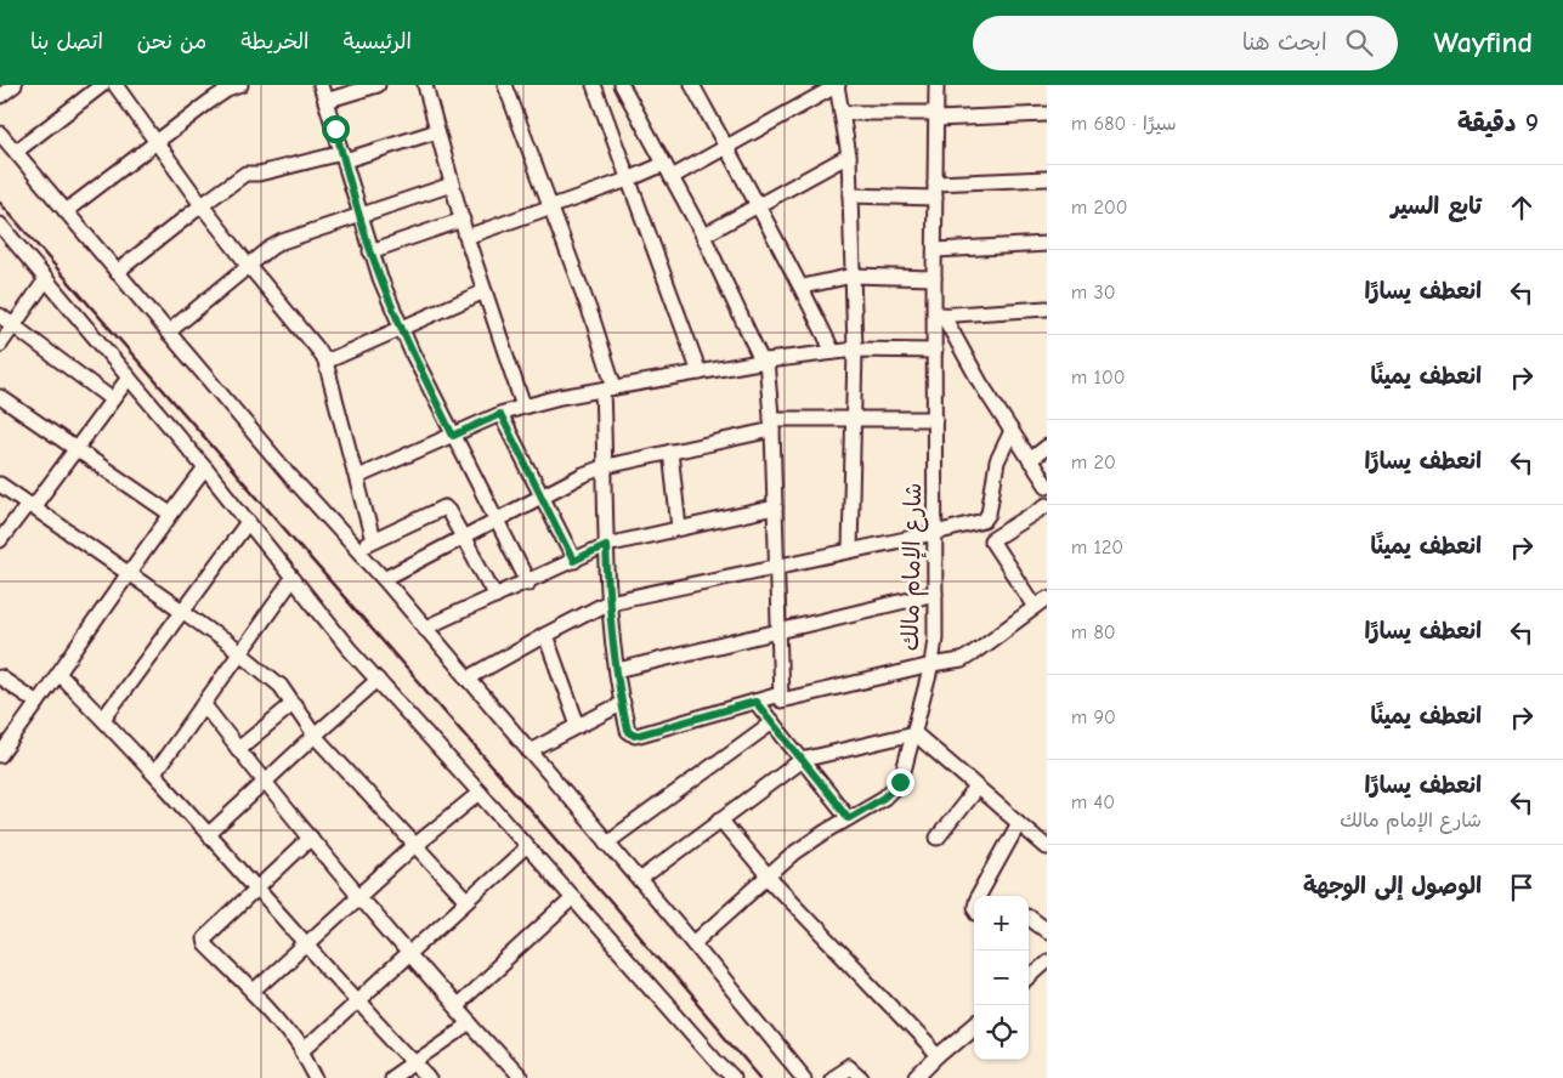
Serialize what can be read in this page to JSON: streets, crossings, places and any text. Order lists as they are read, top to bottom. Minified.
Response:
{"streets":{"street":["شارع الإمام مالك"]},"page":{"header":"Wayfind","search":"ابحث هنا","nav":["الرئيسية","الخريطة","من نحن","اتصل بنا"],"heading":["9 دقيقة","سيرًا · 680 m"],"list":[["تابع السير","200 m"],["انعطف يسارًا","30 m"],["انعطف يمينًا","100 m"],["انعطف يسارًا","20 m"],["انعطف يمينًا","120 m"],["انعطف يسارًا","80 m"],["انعطف يمينًا","90 m"],["انعطف يسارًا","شارع الإمام مالك","40 m"],"الوصول إلى الوجهة"],"map_buttons":["+","−"]}}
